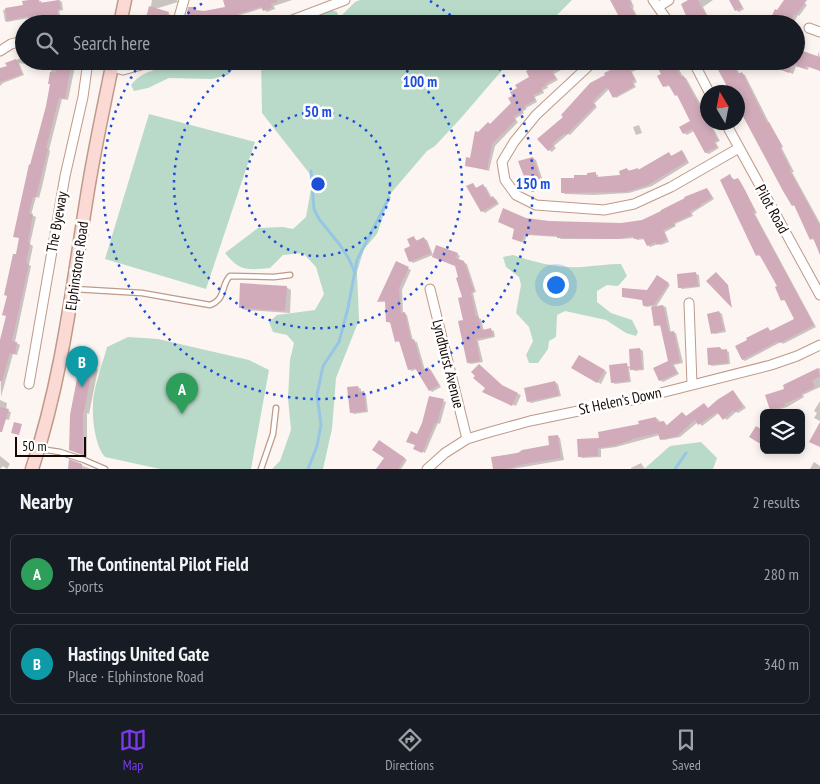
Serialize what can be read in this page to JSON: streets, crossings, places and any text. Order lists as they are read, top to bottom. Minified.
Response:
{"streets":{"street":["Pilot Road","The Byeway","Elphinstone Road","Lyndhurst Avenue","St Helen's Down"]},"crossings":[["Lyndhurst Avenue","St Helen's Down"]],"scale_bar":"50 m","north":"top","page":{"search":"Search here","pins":["B","A"],"scale":"50 m","heading":["Nearby","2 results"],"list":[{"mark":"A","name":"The Continental Pilot Field","note":"Sports","value":"280 m"},{"mark":"B","name":"Hastings United Gate","note":"Place · Elphinstone Road","value":"340 m"}],"nav":["Map","Directions","Saved"]},"rings":["100 m","50 m","150 m"]}
